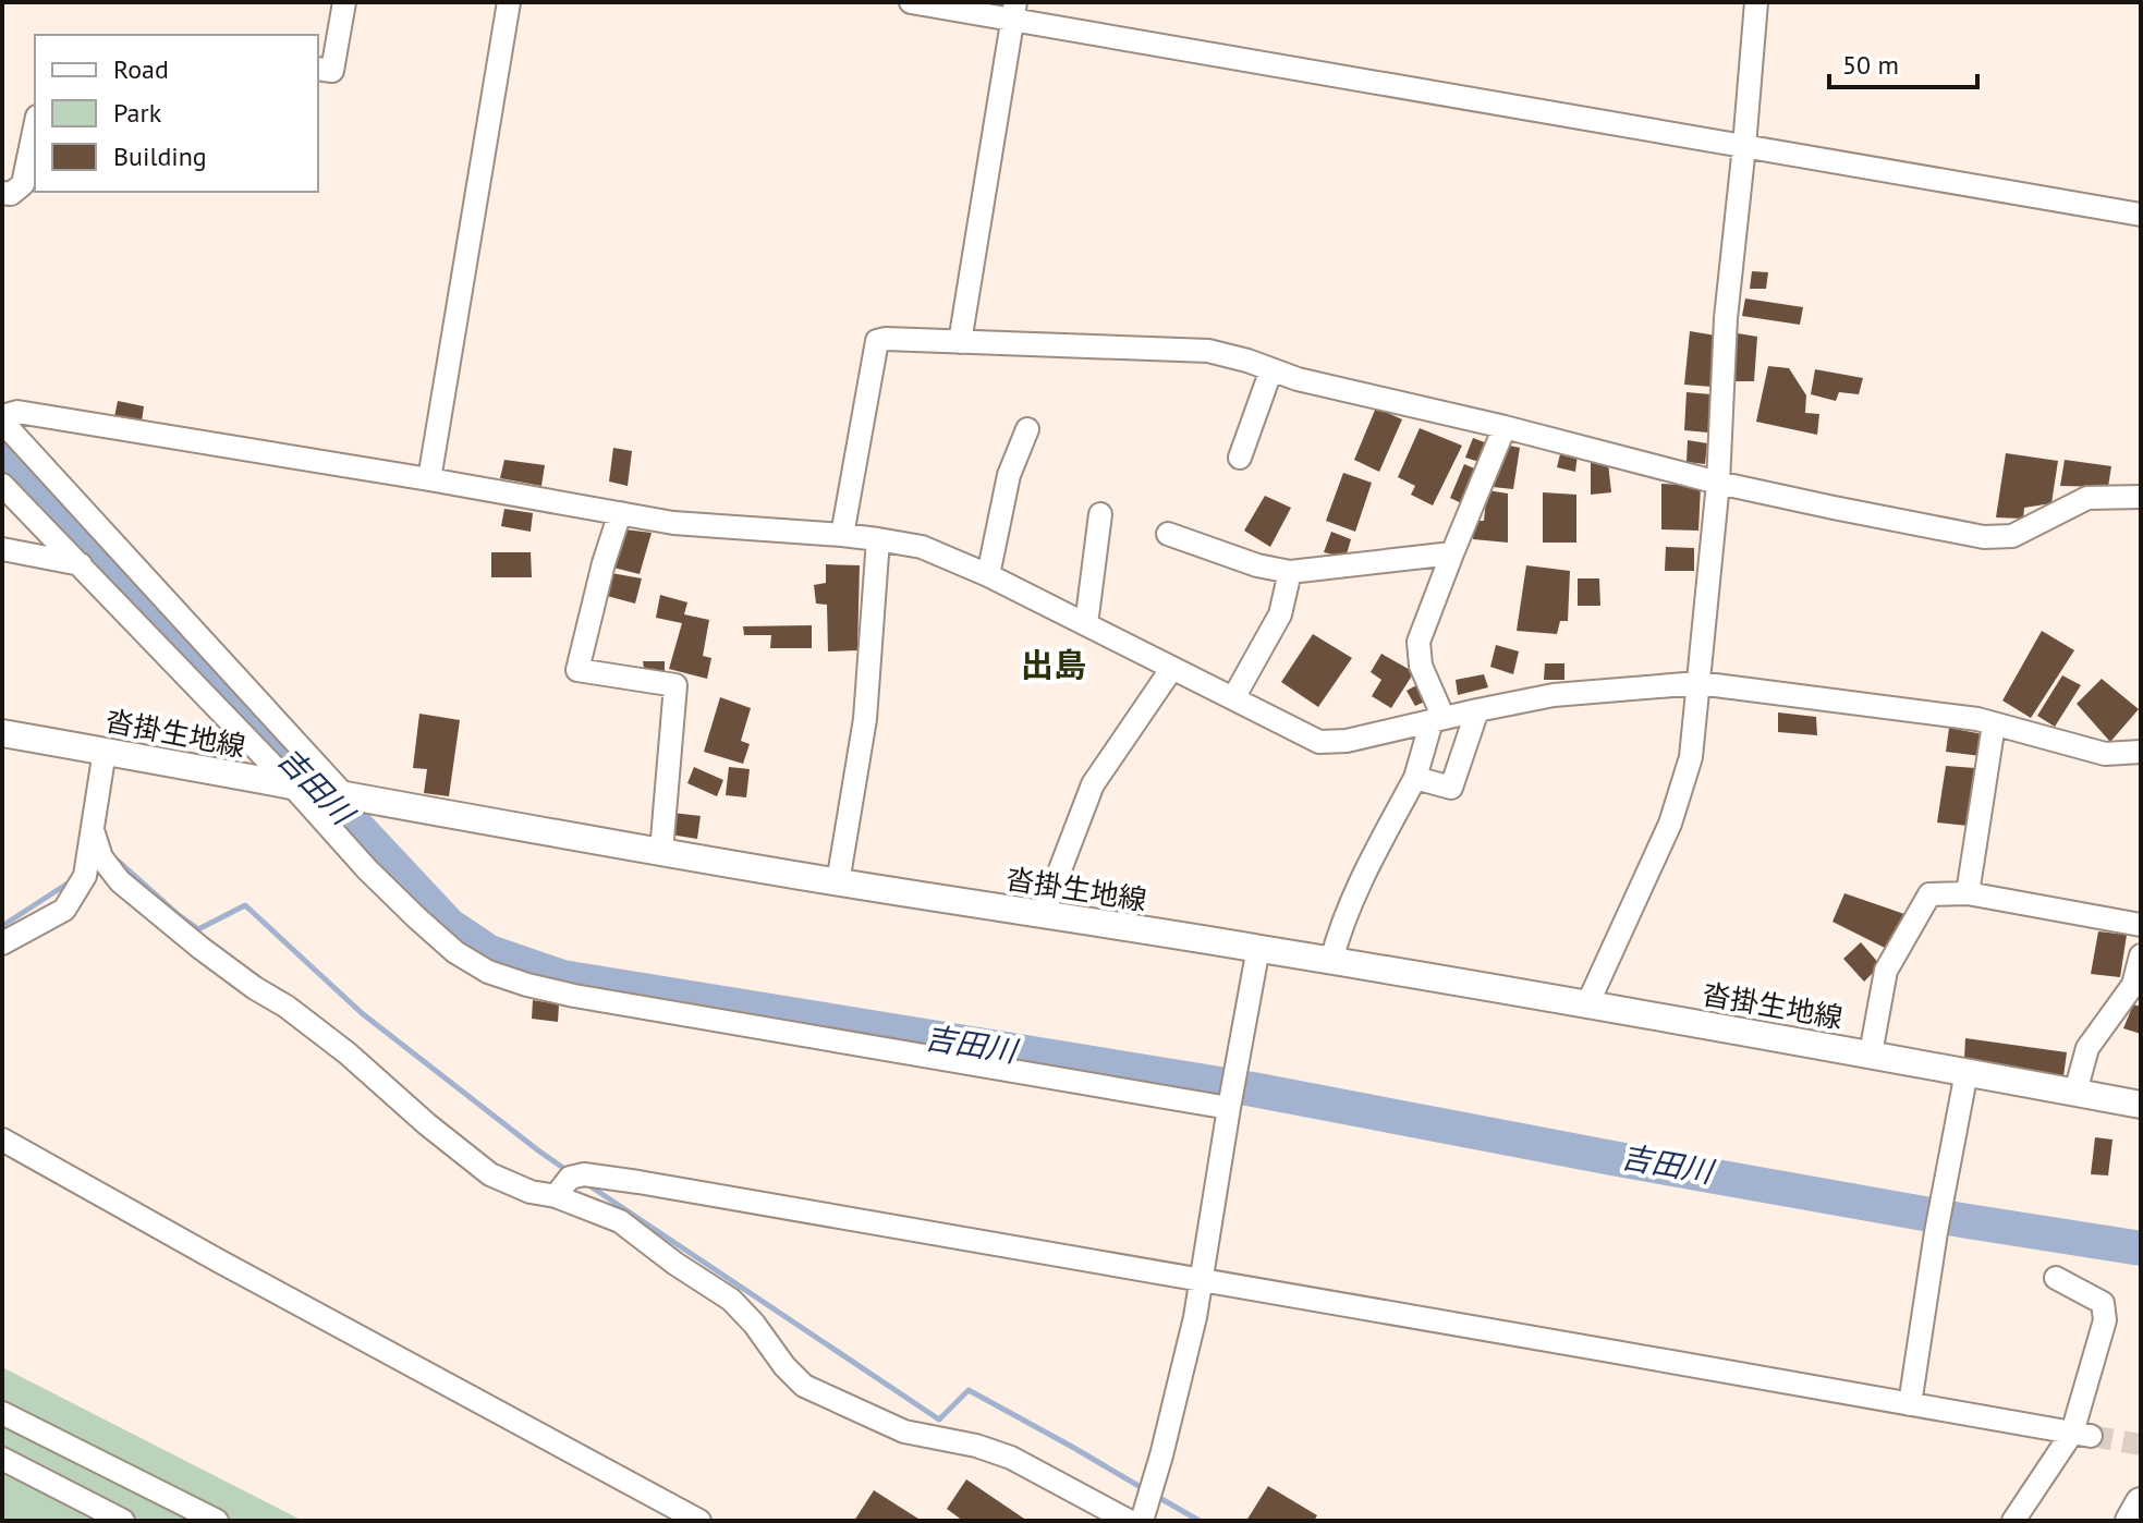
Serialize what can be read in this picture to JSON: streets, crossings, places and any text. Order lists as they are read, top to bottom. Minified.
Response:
{"streets":{"main road":["沓掛生地線"]},"districts":["出島"],"water":["吉田川"],"legend":["Road","Park","Building"],"scale_bar":"50 m"}
